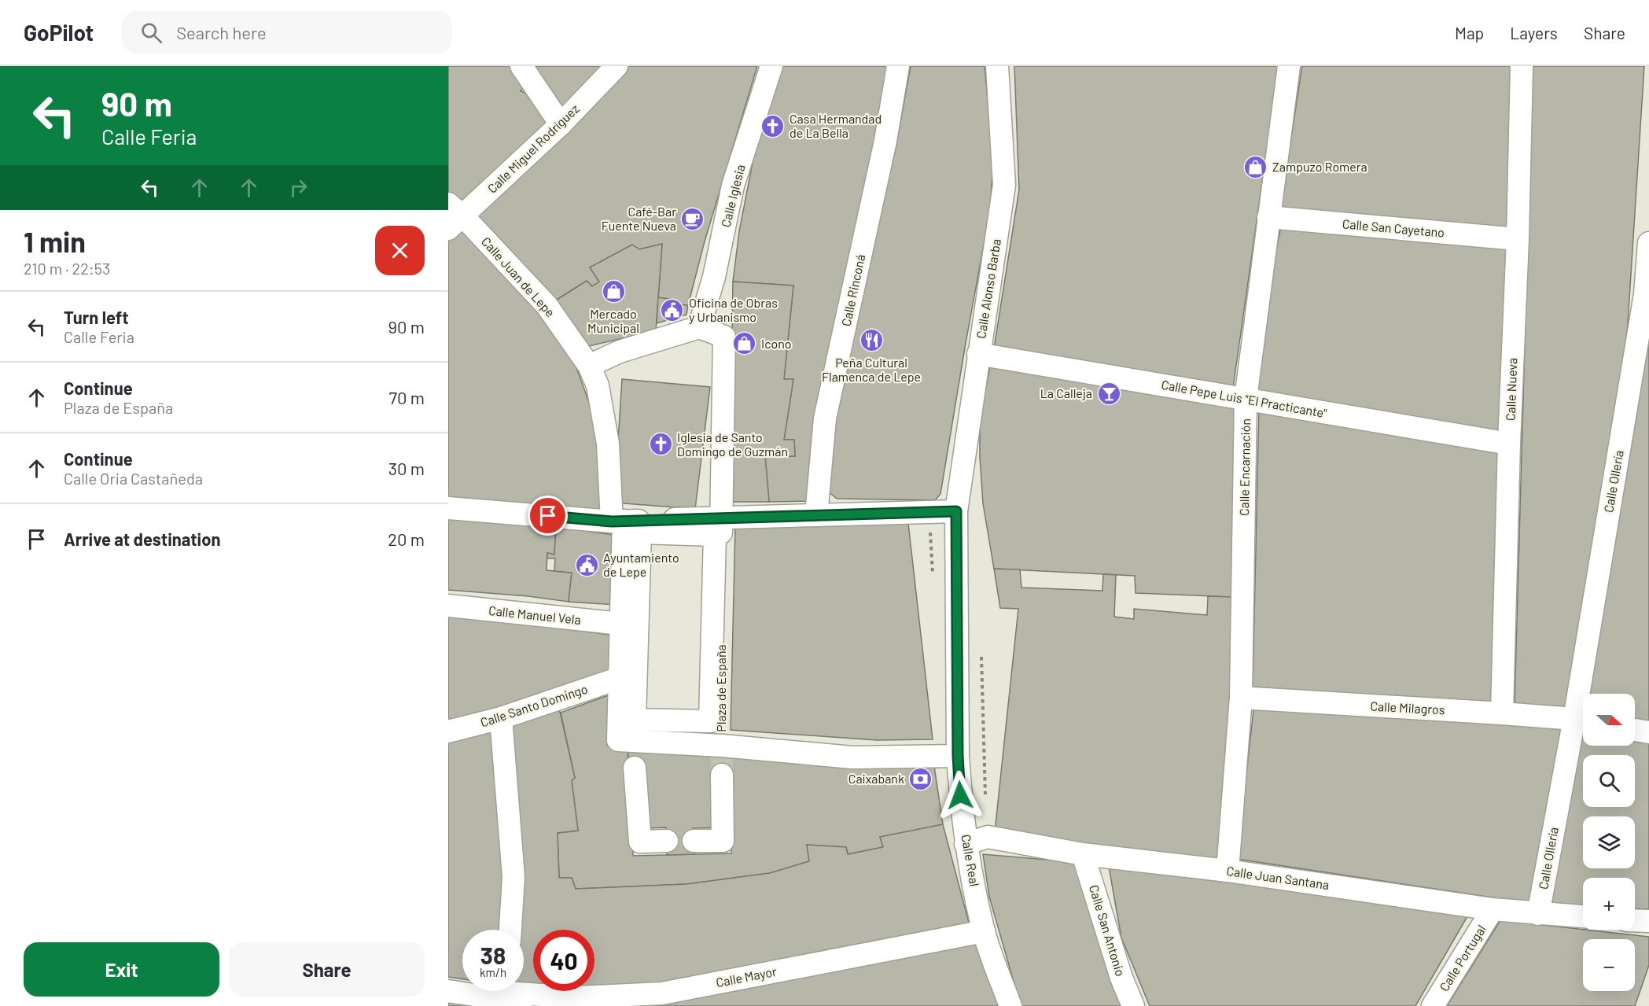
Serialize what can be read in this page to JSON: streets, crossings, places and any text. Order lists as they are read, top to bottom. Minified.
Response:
{"streets":{"street":["Calle Miguel Rodríguez","Calle Iglesia","Calle San Cayetano","Calle Juan de Lepe","Calle Alonso Barba","Calle Rinconá","Calle Nueva","Calle Pepe Luis \"El Practicante\"","Calle Encarnación","Calle Ollería","Calle Manuel Vela","Plaza de España","Calle Santo Domingo","Calle Milagros","Calle Real","Calle Juan Santana","Calle San Antonio","Calle Portugal","Calle Mayor"]},"crossings":[["Calle Miguel Rodríguez","Calle Juan de Lepe"],["Calle San Cayetano","Calle Nueva"],["Calle San Cayetano","Calle Encarnación"],["Calle Juan de Lepe","Plaza de España"],["Calle Alonso Barba","Calle Pepe Luis \"El Practicante\""],["Calle Alonso Barba","Calle Real"],["Calle Nueva","Calle Pepe Luis \"El Practicante\""],["Calle Nueva","Calle Milagros"],["Calle Pepe Luis \"El Practicante\"","Calle Encarnación"],["Calle Encarnación","Calle Milagros"],["Calle Encarnación","Calle Juan Santana"],["Calle Ollería","Calle Milagros"],["Calle Ollería","Calle Juan Santana"],["Calle Manuel Vela","Plaza de España"],["Plaza de España","Calle Santo Domingo"],["Calle Real","Calle Juan Santana"],["Calle Real","Calle Mayor"],["Calle Juan Santana","Calle San Antonio"],["Calle Juan Santana","Calle Portugal"]],"places":{"church":["Casa Hermandad de La Bella","Iglesia de Santo Domingo de Guzmán"],"shop":["Zampuzo Romera","Mercado Municipal","Icono"],"cafe":["Café-Bar Fuente Nueva"],"public building":["Oficina de Obras y Urbanismo","Ayuntamiento de Lepe"],"restaurant":["Peña Cultural Flamenca de Lepe"],"bar":["La Calleja"],"bank":["Caixabank"]},"north":"right","page":{"header":"GoPilot","search":"Search here","nav":["Map","Layers","Share"],"turn":["90 m","Calle Feria"],"heading":["1 min","210 m · 22:53"],"list":[{"name":"Turn left","note":"Calle Feria","value":"90 m"},{"name":"Continue","note":"Plaza de España","value":"70 m"},{"name":"Continue","note":"Calle Oria Castañeda","value":"30 m"},{"name":"Arrive at destination","value":"20 m"}],"map_buttons":["+","−"],"speed":"38 km/h","limit":"40","buttons":["Exit","Share"]}}
